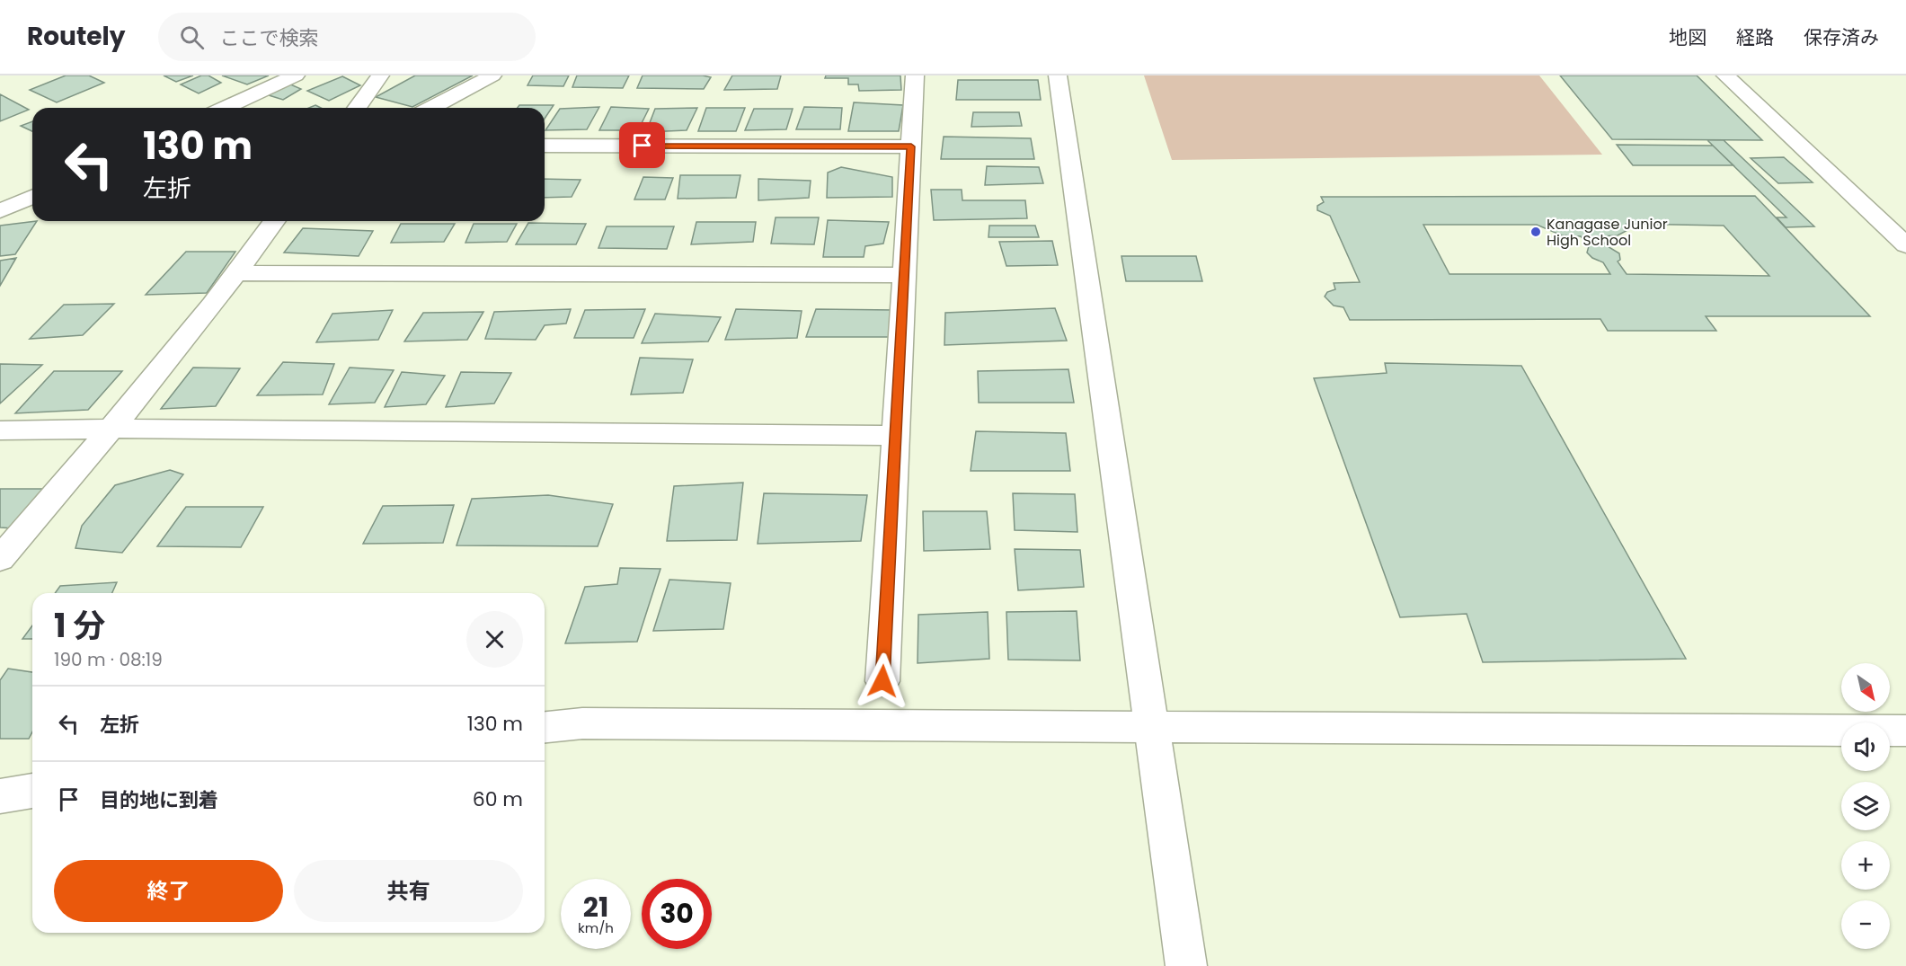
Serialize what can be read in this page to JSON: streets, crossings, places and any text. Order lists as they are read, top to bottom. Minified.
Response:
{"places":["Kanagase Junior High School"],"north":"bottom right","page":{"header":"Routely","search":"ここで検索","nav":["地図","経路","保存済み"],"turn":["130 m","左折"],"heading":["1 分","190 m · 08:19"],"map_buttons":["+","−"],"list":[{"name":"左折","value":"130 m"},{"name":"目的地に到着","value":"60 m"}],"buttons":["終了","共有"],"speed":"21 km/h","limit":"30"}}
